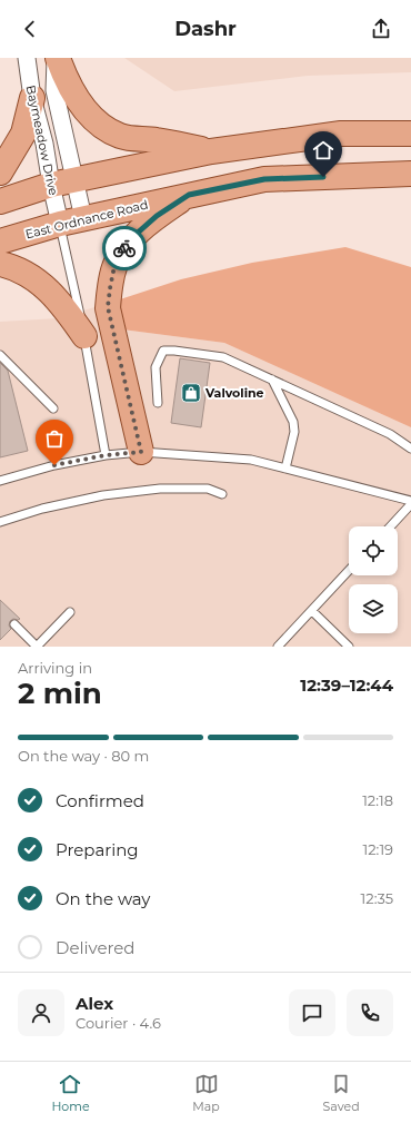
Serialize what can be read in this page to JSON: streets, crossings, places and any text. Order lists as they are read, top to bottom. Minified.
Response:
{"streets":{"main road":["East Ordnance Road"],"street":["Baymeadow Drive"]},"crossings":[["Baymeadow Drive","East Ordnance Road"]],"places":{"shop":["Valvoline"]},"page":{"header":"Dashr","heading":["2 min","Arriving in","12:39–12:44"],"panel":["Alex","Courier · 4.6"],"bar":"On the way · 80 m","list":[["Confirmed","12:18"],["Preparing","12:19"],["On the way","12:35"],"Delivered"],"tabs":["Home","Map","Saved"]}}
